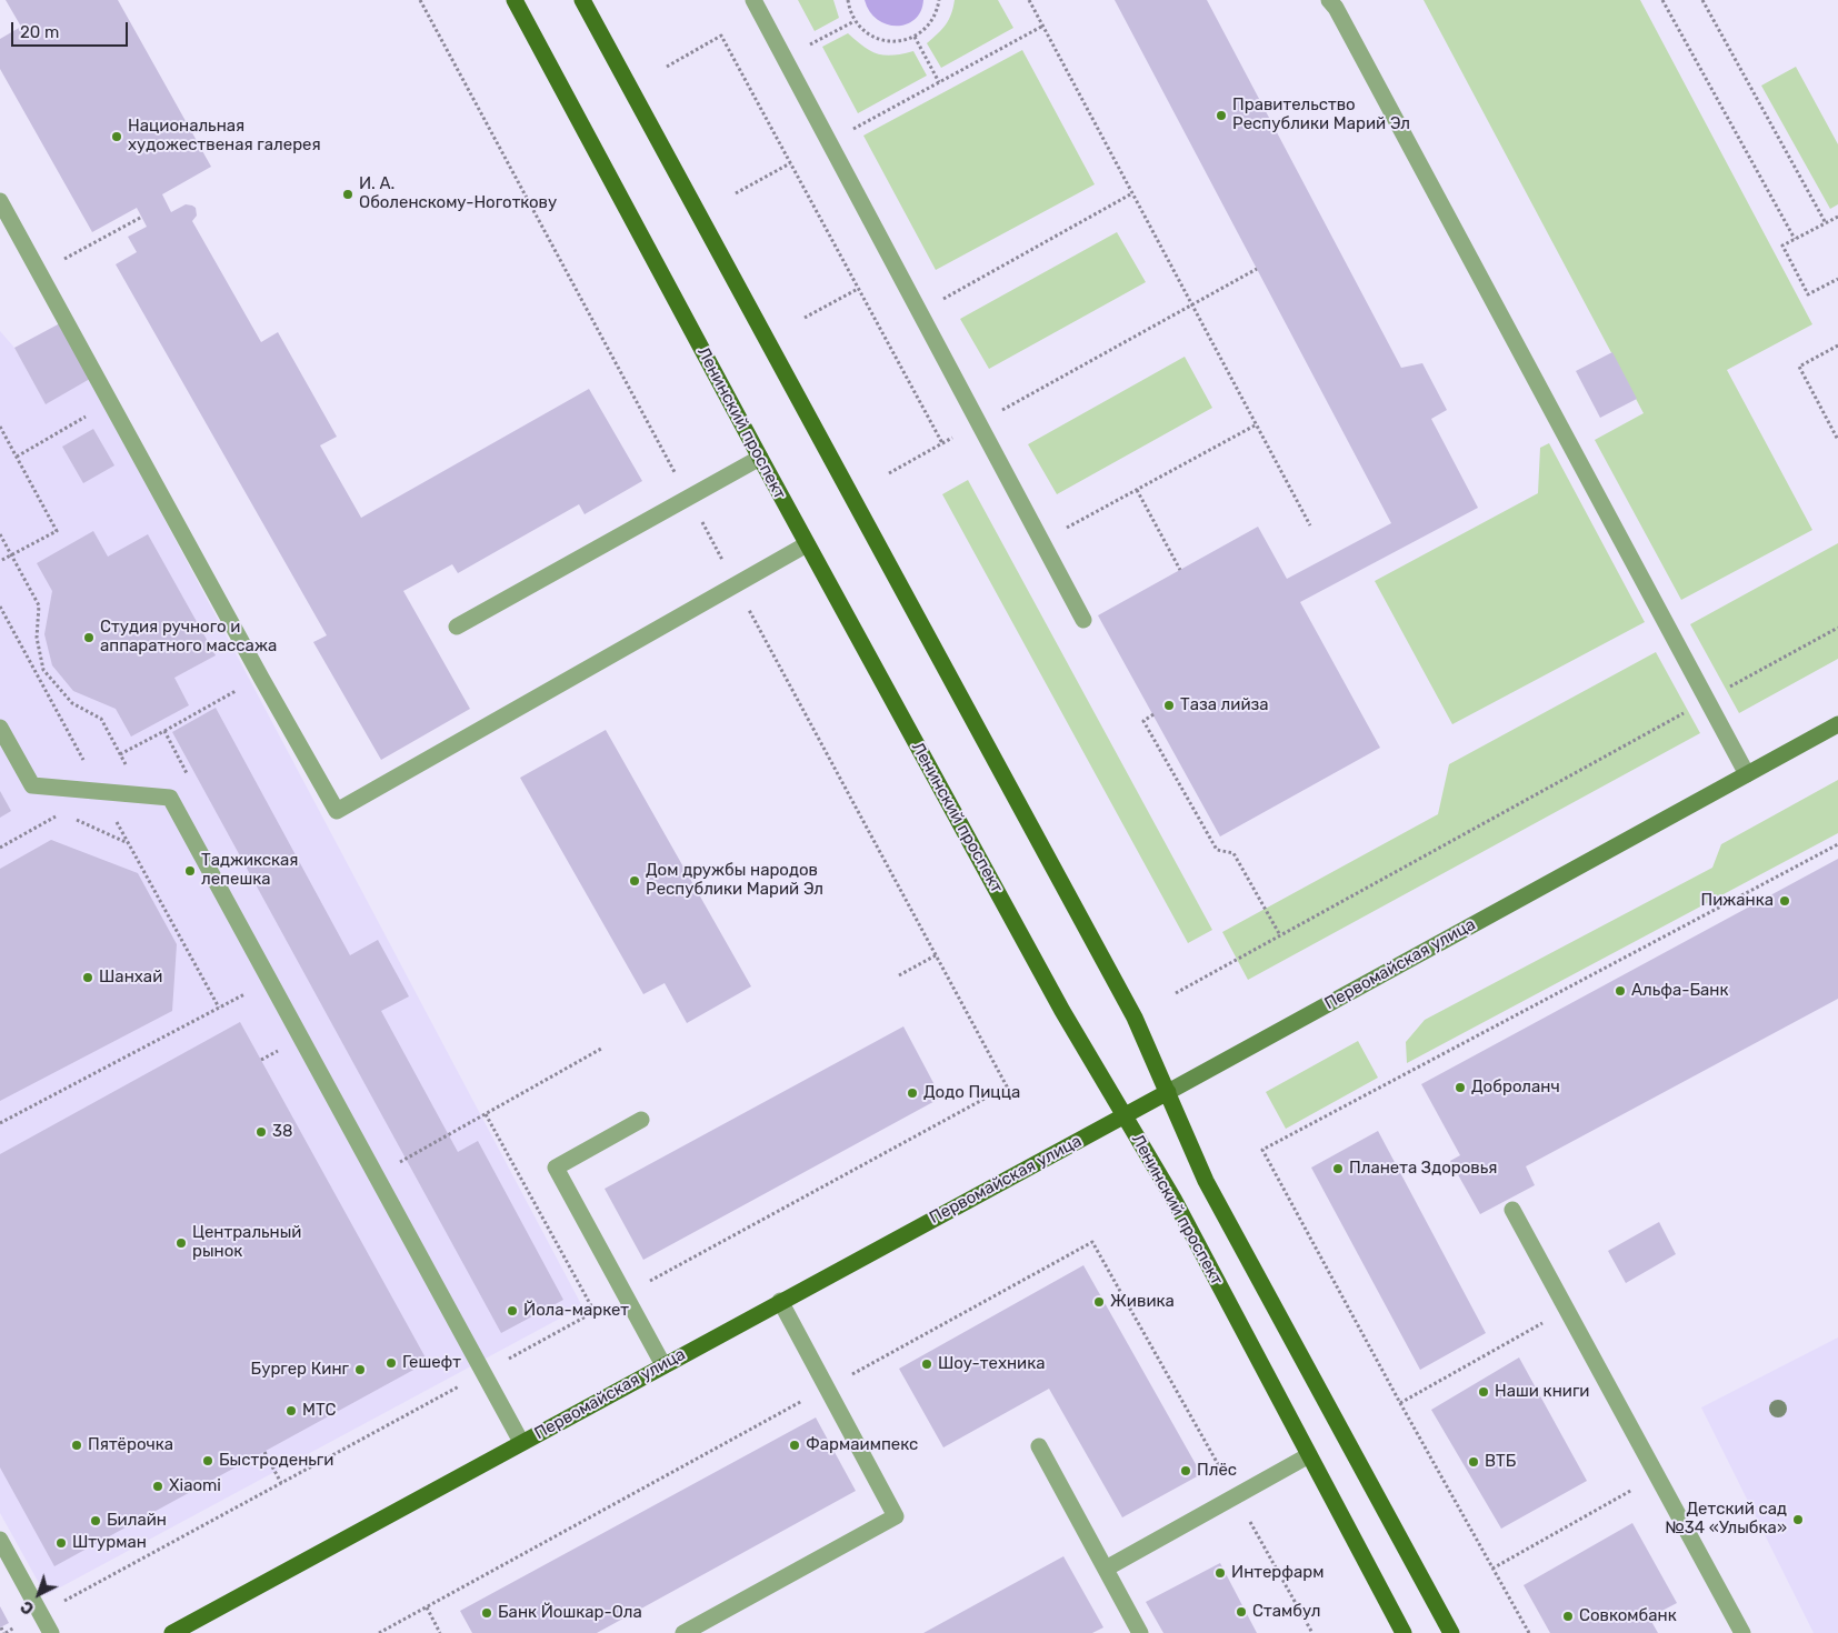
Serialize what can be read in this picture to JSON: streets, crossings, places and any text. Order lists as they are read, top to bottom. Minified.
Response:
{"streets":{"main road":["Ленинский проспект","Первомайская улица"]},"crossings":[["Ленинский проспект","Первомайская улица"]],"places":["Правительство Республики Марий Эл","Национальная художественая галерея","И. А. Оболенскому-Ноготкову","Студия ручного и аппаратного массажа","Таза лийза","Таджикская лепешка","Дом дружбы народов Республики Марий Эл","Пижанка","Шанхай","Альфа-Банк","Доброланч","Додо Пицца","38","Планета Здоровья","Центральный рынок","Живика","Йола-маркет","Гешефт","Шоу-техника","Бургер Кинг","Наши книги","МТС","Пятёрочка","Фармаимпекс","Быстроденьги","ВТБ","Плёс","Xiaomi","Детский сад №34 «Улыбка»","Билайн","Штурман","Интерфарм","Стамбул","Банк Йошкар-Ола","Совкомбанк"],"scale_bar":"20 m","north":"bottom left"}
